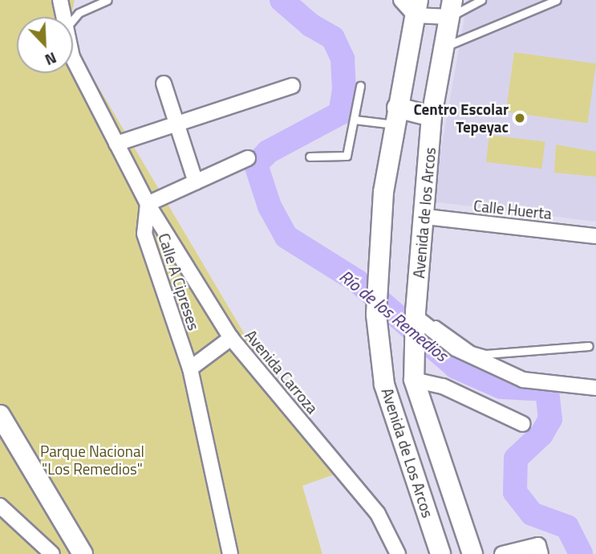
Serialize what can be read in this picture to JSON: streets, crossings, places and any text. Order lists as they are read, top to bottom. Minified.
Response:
{"streets":{"main road":["Avenida de los Arcos","Avenida de Los Arcos"],"street":["Calle Huerta","Calle A Cipreses","Avenida Carroza"]},"crossings":[["Calle Huerta","Avenida de los Arcos"],["Avenida de los Arcos","Avenida de Los Arcos"],["Calle A Cipreses","Avenida Carroza"]],"water":["Río de los Remedios"],"parks":["Parque Nacional \"Los Remedios\""],"places":["Centro Escolar Tepeyac"],"north":"bottom right"}
